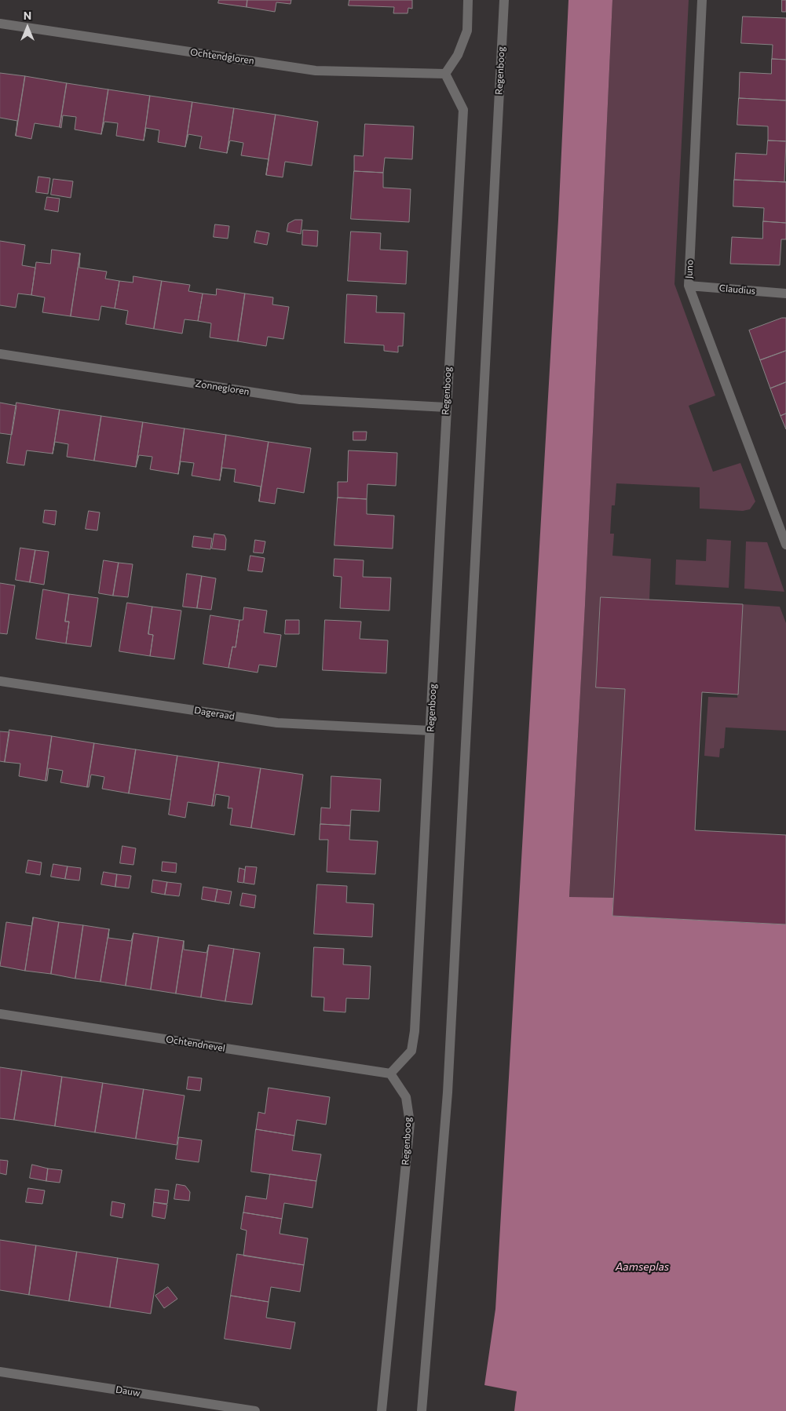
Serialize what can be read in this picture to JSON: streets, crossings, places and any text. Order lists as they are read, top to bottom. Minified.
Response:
{"streets":{"street":["Ochtendgloren","Regenboog","Juno","Claudius","Zonnegloren","Dageraad","Ochtendnevel","Dauw"]},"crossings":[["Ochtendgloren","Regenboog"],["Regenboog","Zonnegloren"],["Regenboog","Dageraad"],["Regenboog","Ochtendnevel"],["Juno","Claudius"]],"water":["Aamseplas"],"north":"top"}
